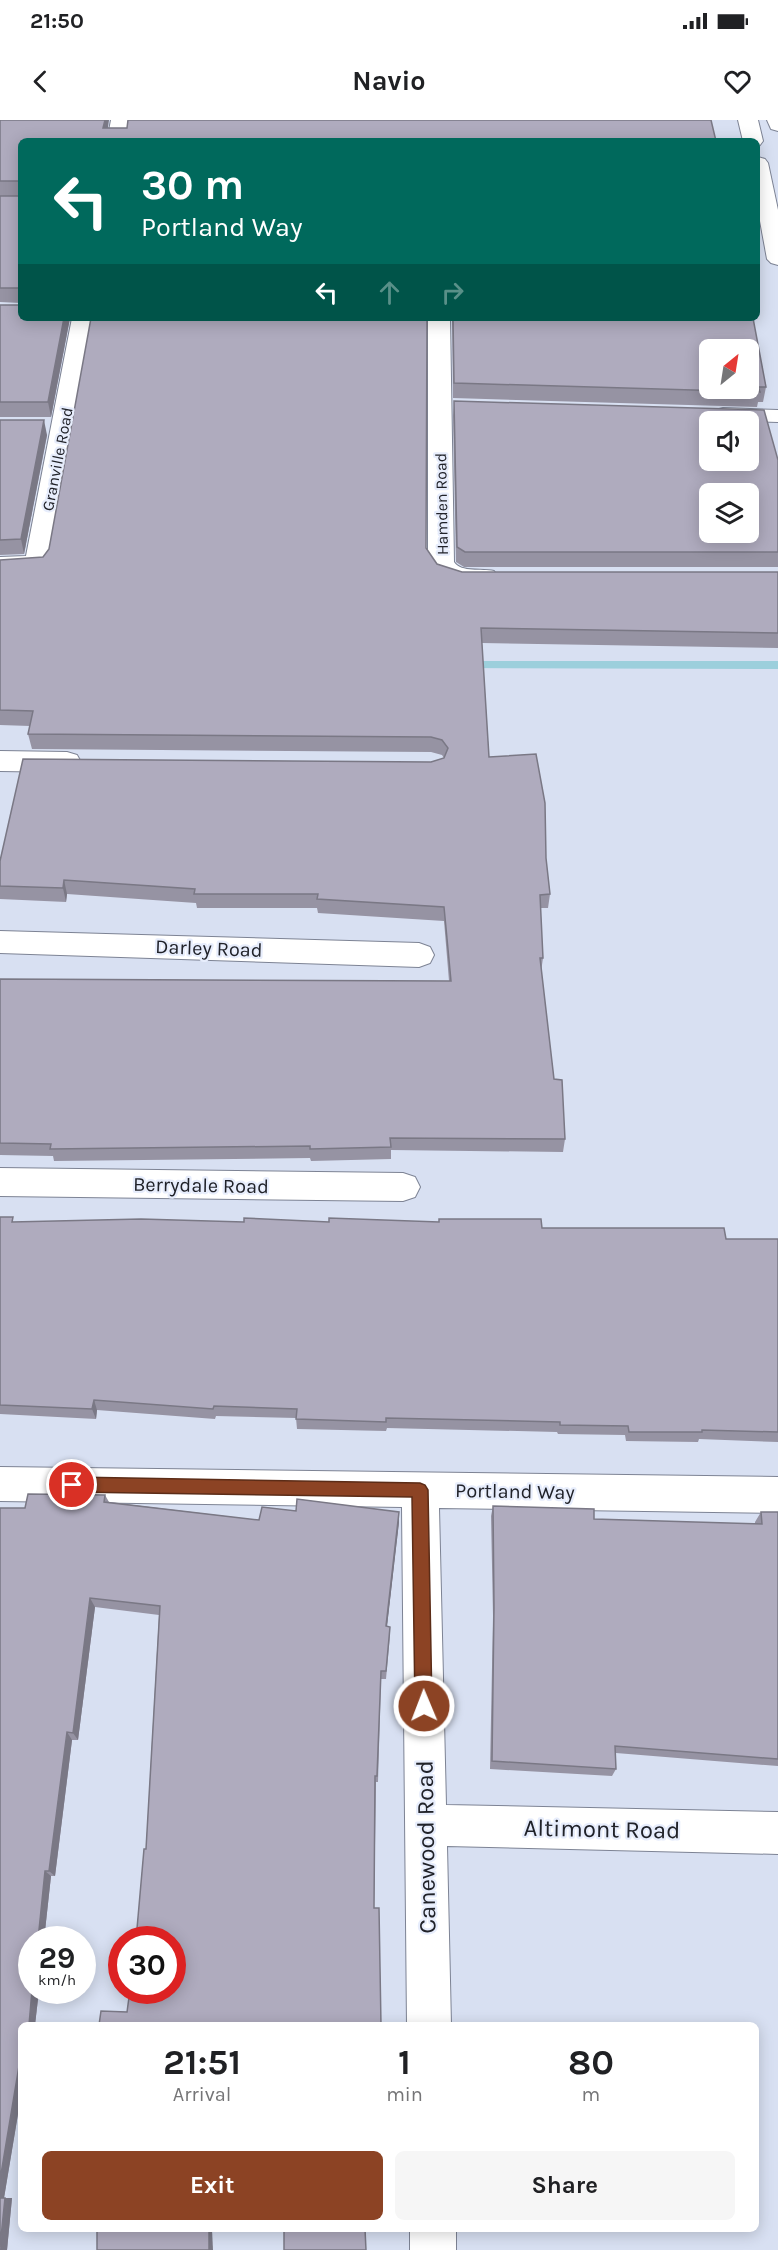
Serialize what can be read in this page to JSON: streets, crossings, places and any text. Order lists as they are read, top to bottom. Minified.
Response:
{"streets":{"street":["Granville Road","Hamden Road","Darley Road","Berrydale Road","Portland Way","Altimont Road","Canewood Road"]},"crossings":[["Portland Way","Canewood Road"],["Altimont Road","Canewood Road"]],"north":"top right","page":{"status":"21:50","header":"Navio","turn":["30 m","Portland Way"],"speed":"29 km/h","limit":"30","eta":["21:51","Arrival","1","min","80","m"],"buttons":["Exit","Share"]}}
